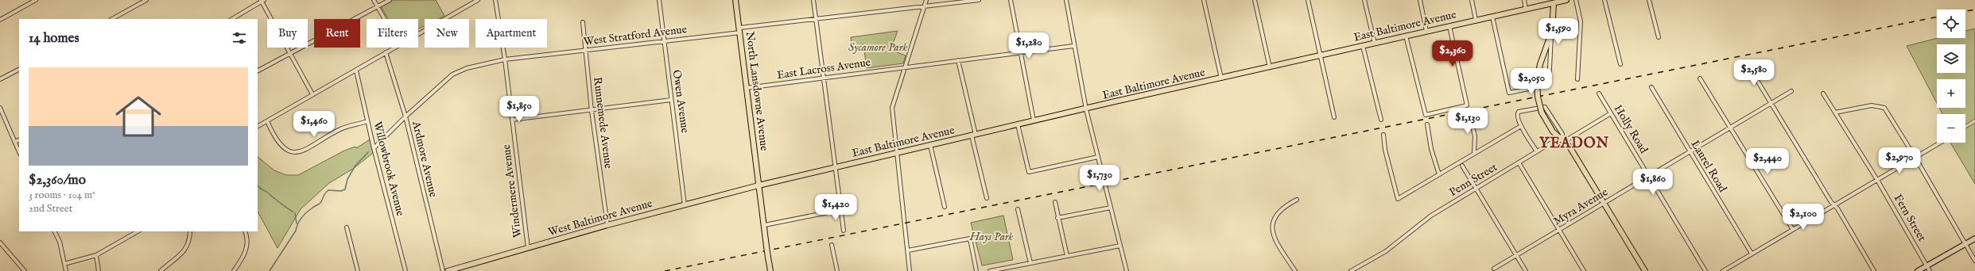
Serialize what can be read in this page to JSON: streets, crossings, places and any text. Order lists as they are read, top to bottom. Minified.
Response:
{"streets":{"main road":["East Baltimore Avenue","North Lansdowne Avenue","West Baltimore Avenue"],"street":["West Stratford Avenue","East Lacross Avenue","Owen Avenue","Runnemede Avenue","Holly Road","Ardmore Avenue","Laurel Road","Willowbrook Avenue","Penn Street","Windermere Avenue","Myra Avenue","Fern Street"]},"crossings":[["East Baltimore Avenue","North Lansdowne Avenue"],["East Baltimore Avenue","West Baltimore Avenue"],["West Stratford Avenue","North Lansdowne Avenue"],["West Stratford Avenue","Owen Avenue"],["West Stratford Avenue","Runnemede Avenue"],["West Stratford Avenue","Ardmore Avenue"],["West Stratford Avenue","Willowbrook Avenue"],["West Stratford Avenue","Windermere Avenue"],["East Lacross Avenue","North Lansdowne Avenue"],["North Lansdowne Avenue","West Baltimore Avenue"],["Owen Avenue","West Baltimore Avenue"],["Runnemede Avenue","West Baltimore Avenue"],["Holly Road","Penn Street"],["Holly Road","Myra Avenue"],["Laurel Road","Myra Avenue"],["Windermere Avenue","West Baltimore Avenue"]],"districts":["YEADON"],"parks":["Sycamore Park","Hays Park"],"page":{"map_buttons":["+","−"],"price":["$1,590","$1,280","$2,360","$2,580","$2,050","$1,850","$1,130","$1,460","$2,970","$2,440","$1,730","$1,860","$1,420","$2,100"],"chip":["Buy","Rent","Filters","New","Apartment"],"heading":"14 homes","list":[{"name":"$2,360/mo","note":"3 rooms · 104 m² · 2nd Street"}]}}
